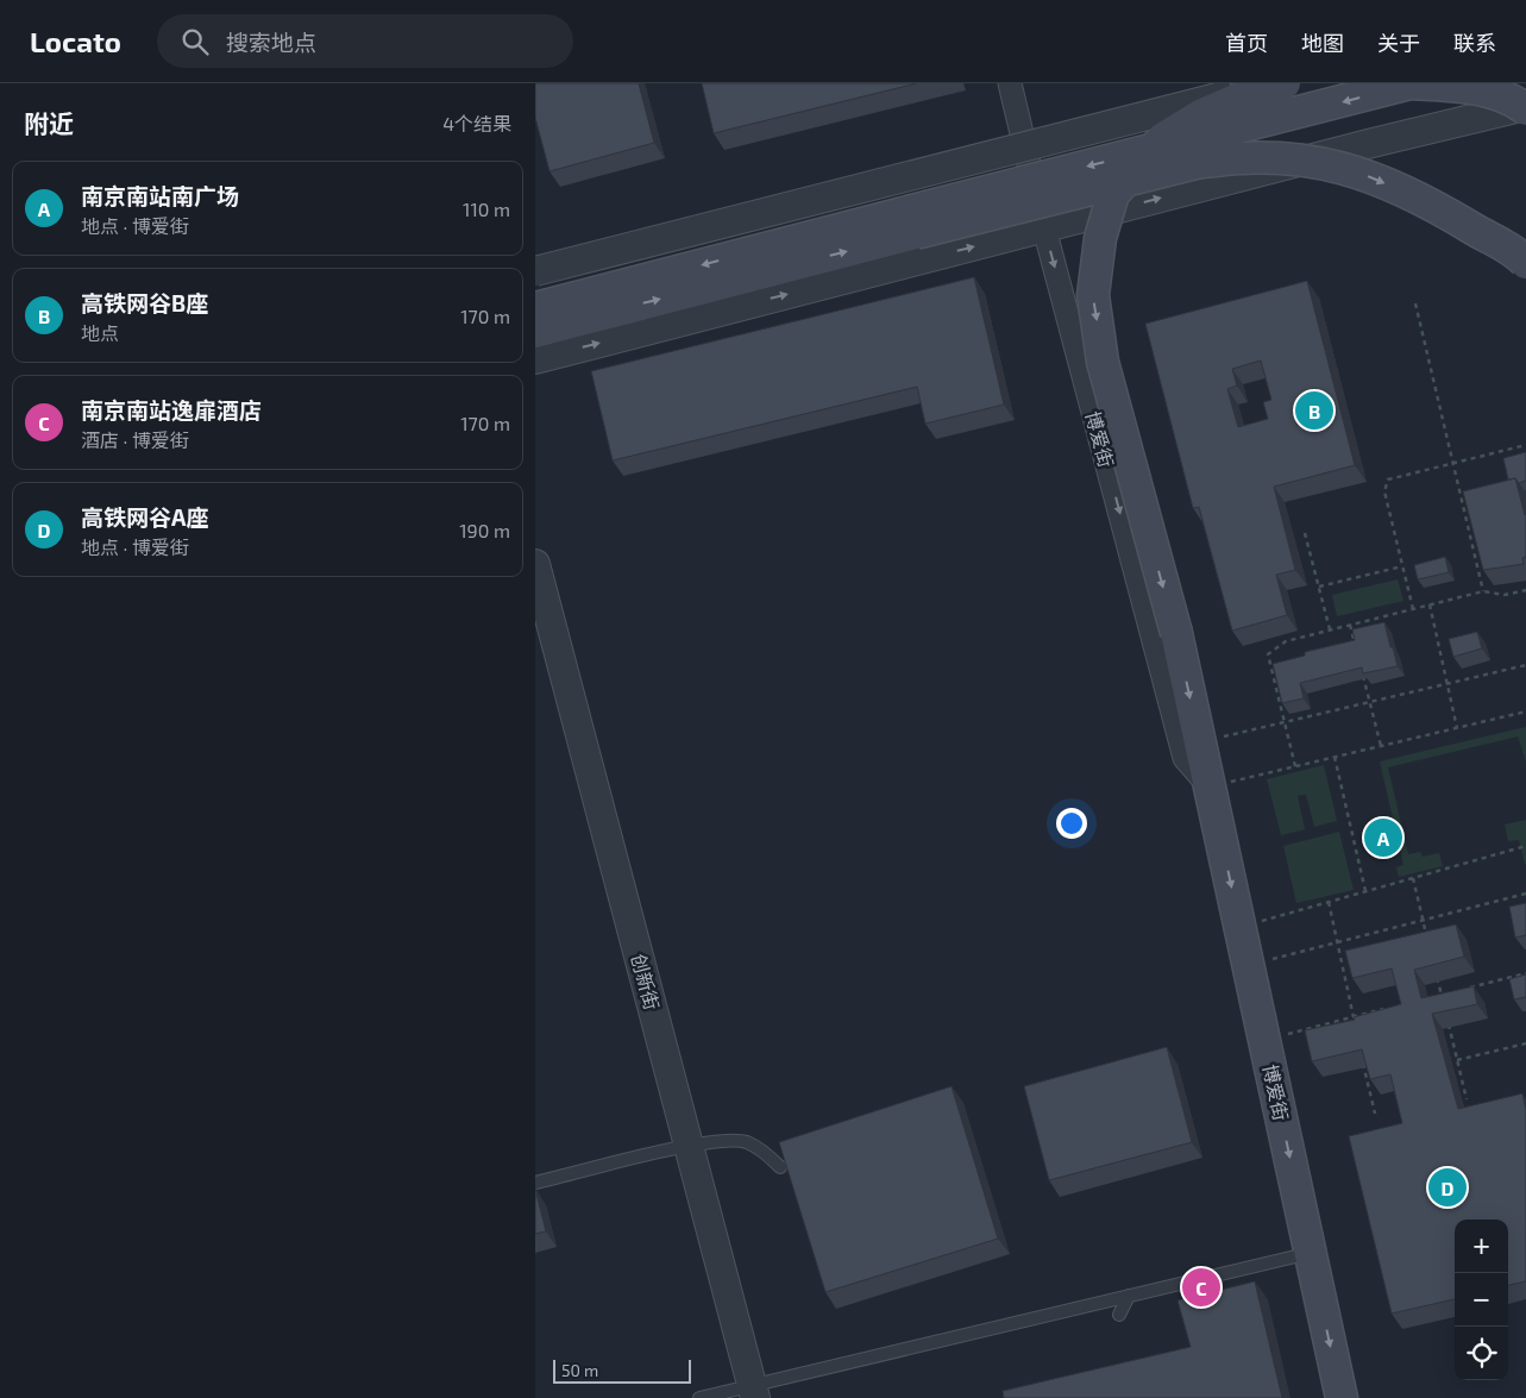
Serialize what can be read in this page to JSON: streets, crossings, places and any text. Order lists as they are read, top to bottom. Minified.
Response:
{"streets":{"main road":["博爱街"],"street":["创新街"]},"one_way":["博爱街"],"scale_bar":"50 m","page":{"header":"Locato","search":"搜索地点","nav":["首页","地图","关于","联系"],"heading":["附近","4个结果"],"list":[{"mark":"A","name":"南京南站南广场","note":"地点 · 博爱街","value":"110 m"},{"mark":"B","name":"高铁网谷B座","note":"地点","value":"170 m"},{"mark":"C","name":"南京南站逸扉酒店","note":"酒店 · 博爱街","value":"170 m"},{"mark":"D","name":"高铁网谷A座","note":"地点 · 博爱街","value":"190 m"}],"pins":["B","A","D","C"],"map_buttons":["+","−"],"scale":"50 m"}}
